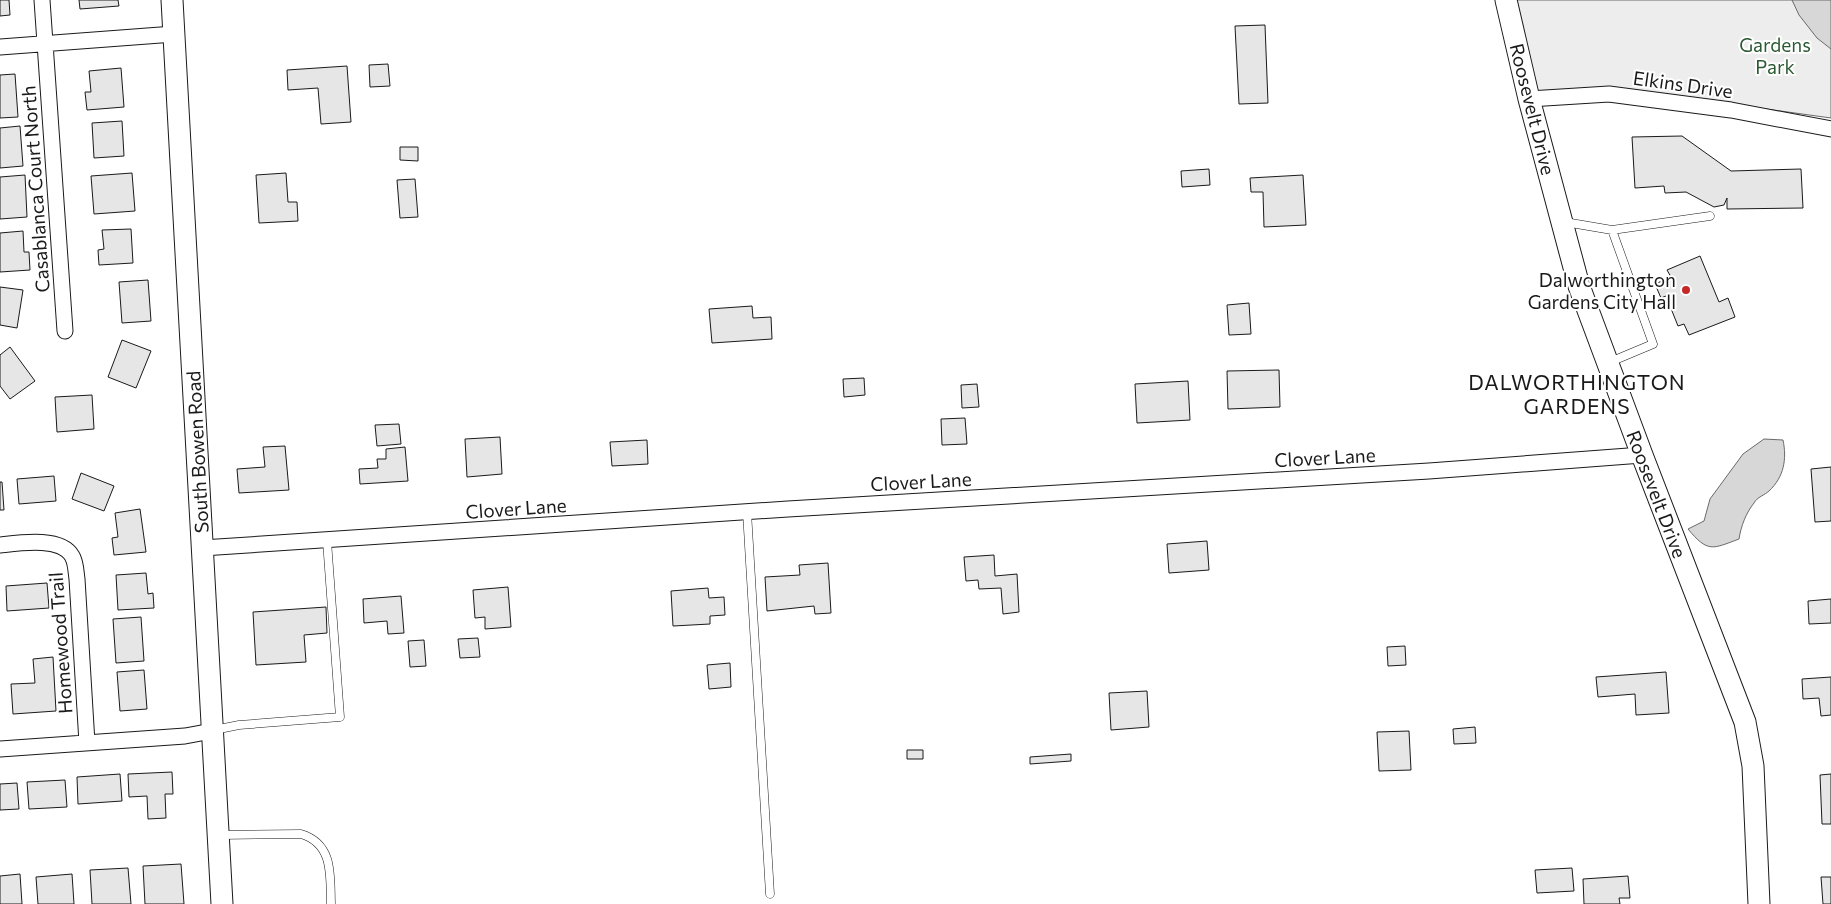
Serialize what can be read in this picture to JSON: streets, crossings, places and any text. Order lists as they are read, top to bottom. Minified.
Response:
{"streets":{"street":["Elkins Drive","Roosevelt Drive","Casablanca Court North","South Bowen Road","Clover Lane","Homewood Trail"]},"crossings":[["Elkins Drive","Roosevelt Drive"],["Roosevelt Drive","Clover Lane"],["South Bowen Road","Clover Lane"]],"districts":["DALWORTHINGTON GARDENS"],"parks":["Gardens Park"],"places":["Dalworthington Gardens City Hall"]}
